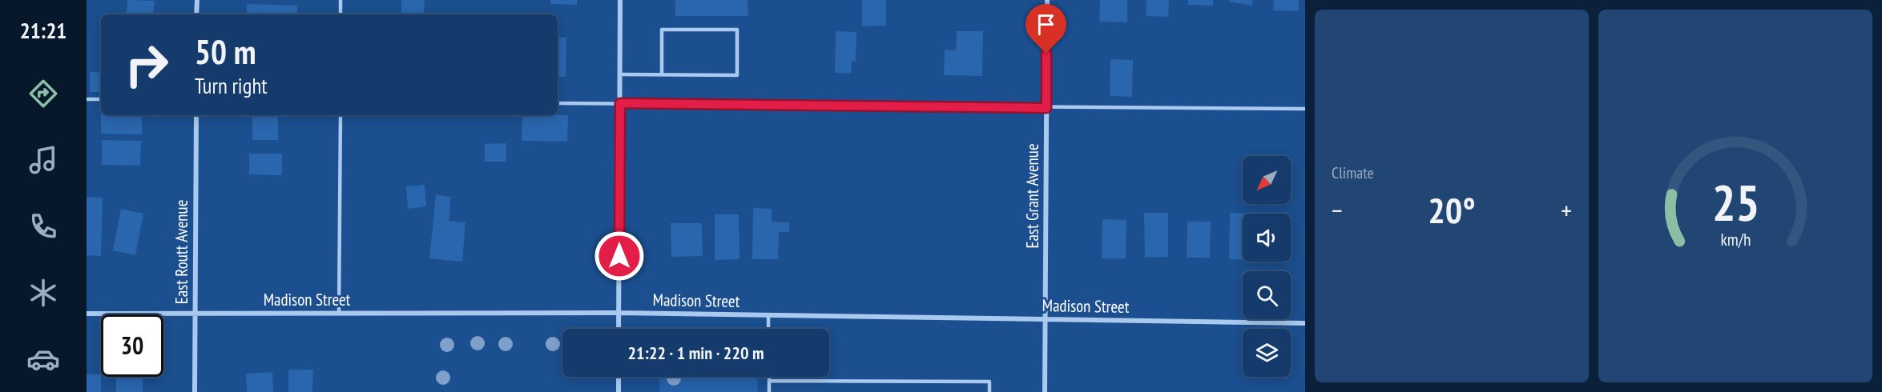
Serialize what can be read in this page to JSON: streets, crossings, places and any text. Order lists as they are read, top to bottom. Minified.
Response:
{"streets":{"street":["East Grant Avenue","East Routt Avenue","Madison Street"]},"crossings":[["East Grant Avenue","Madison Street"],["East Routt Avenue","Madison Street"]],"north":"bottom left","page":{"tabs":"21:21","tile":"Climate","turn":["50 m","Turn right"],"heat":["−","20°","+"],"limit":"30","trip":"21:22 · 1 min · 220 m","gauge":["25","km/h"]}}
